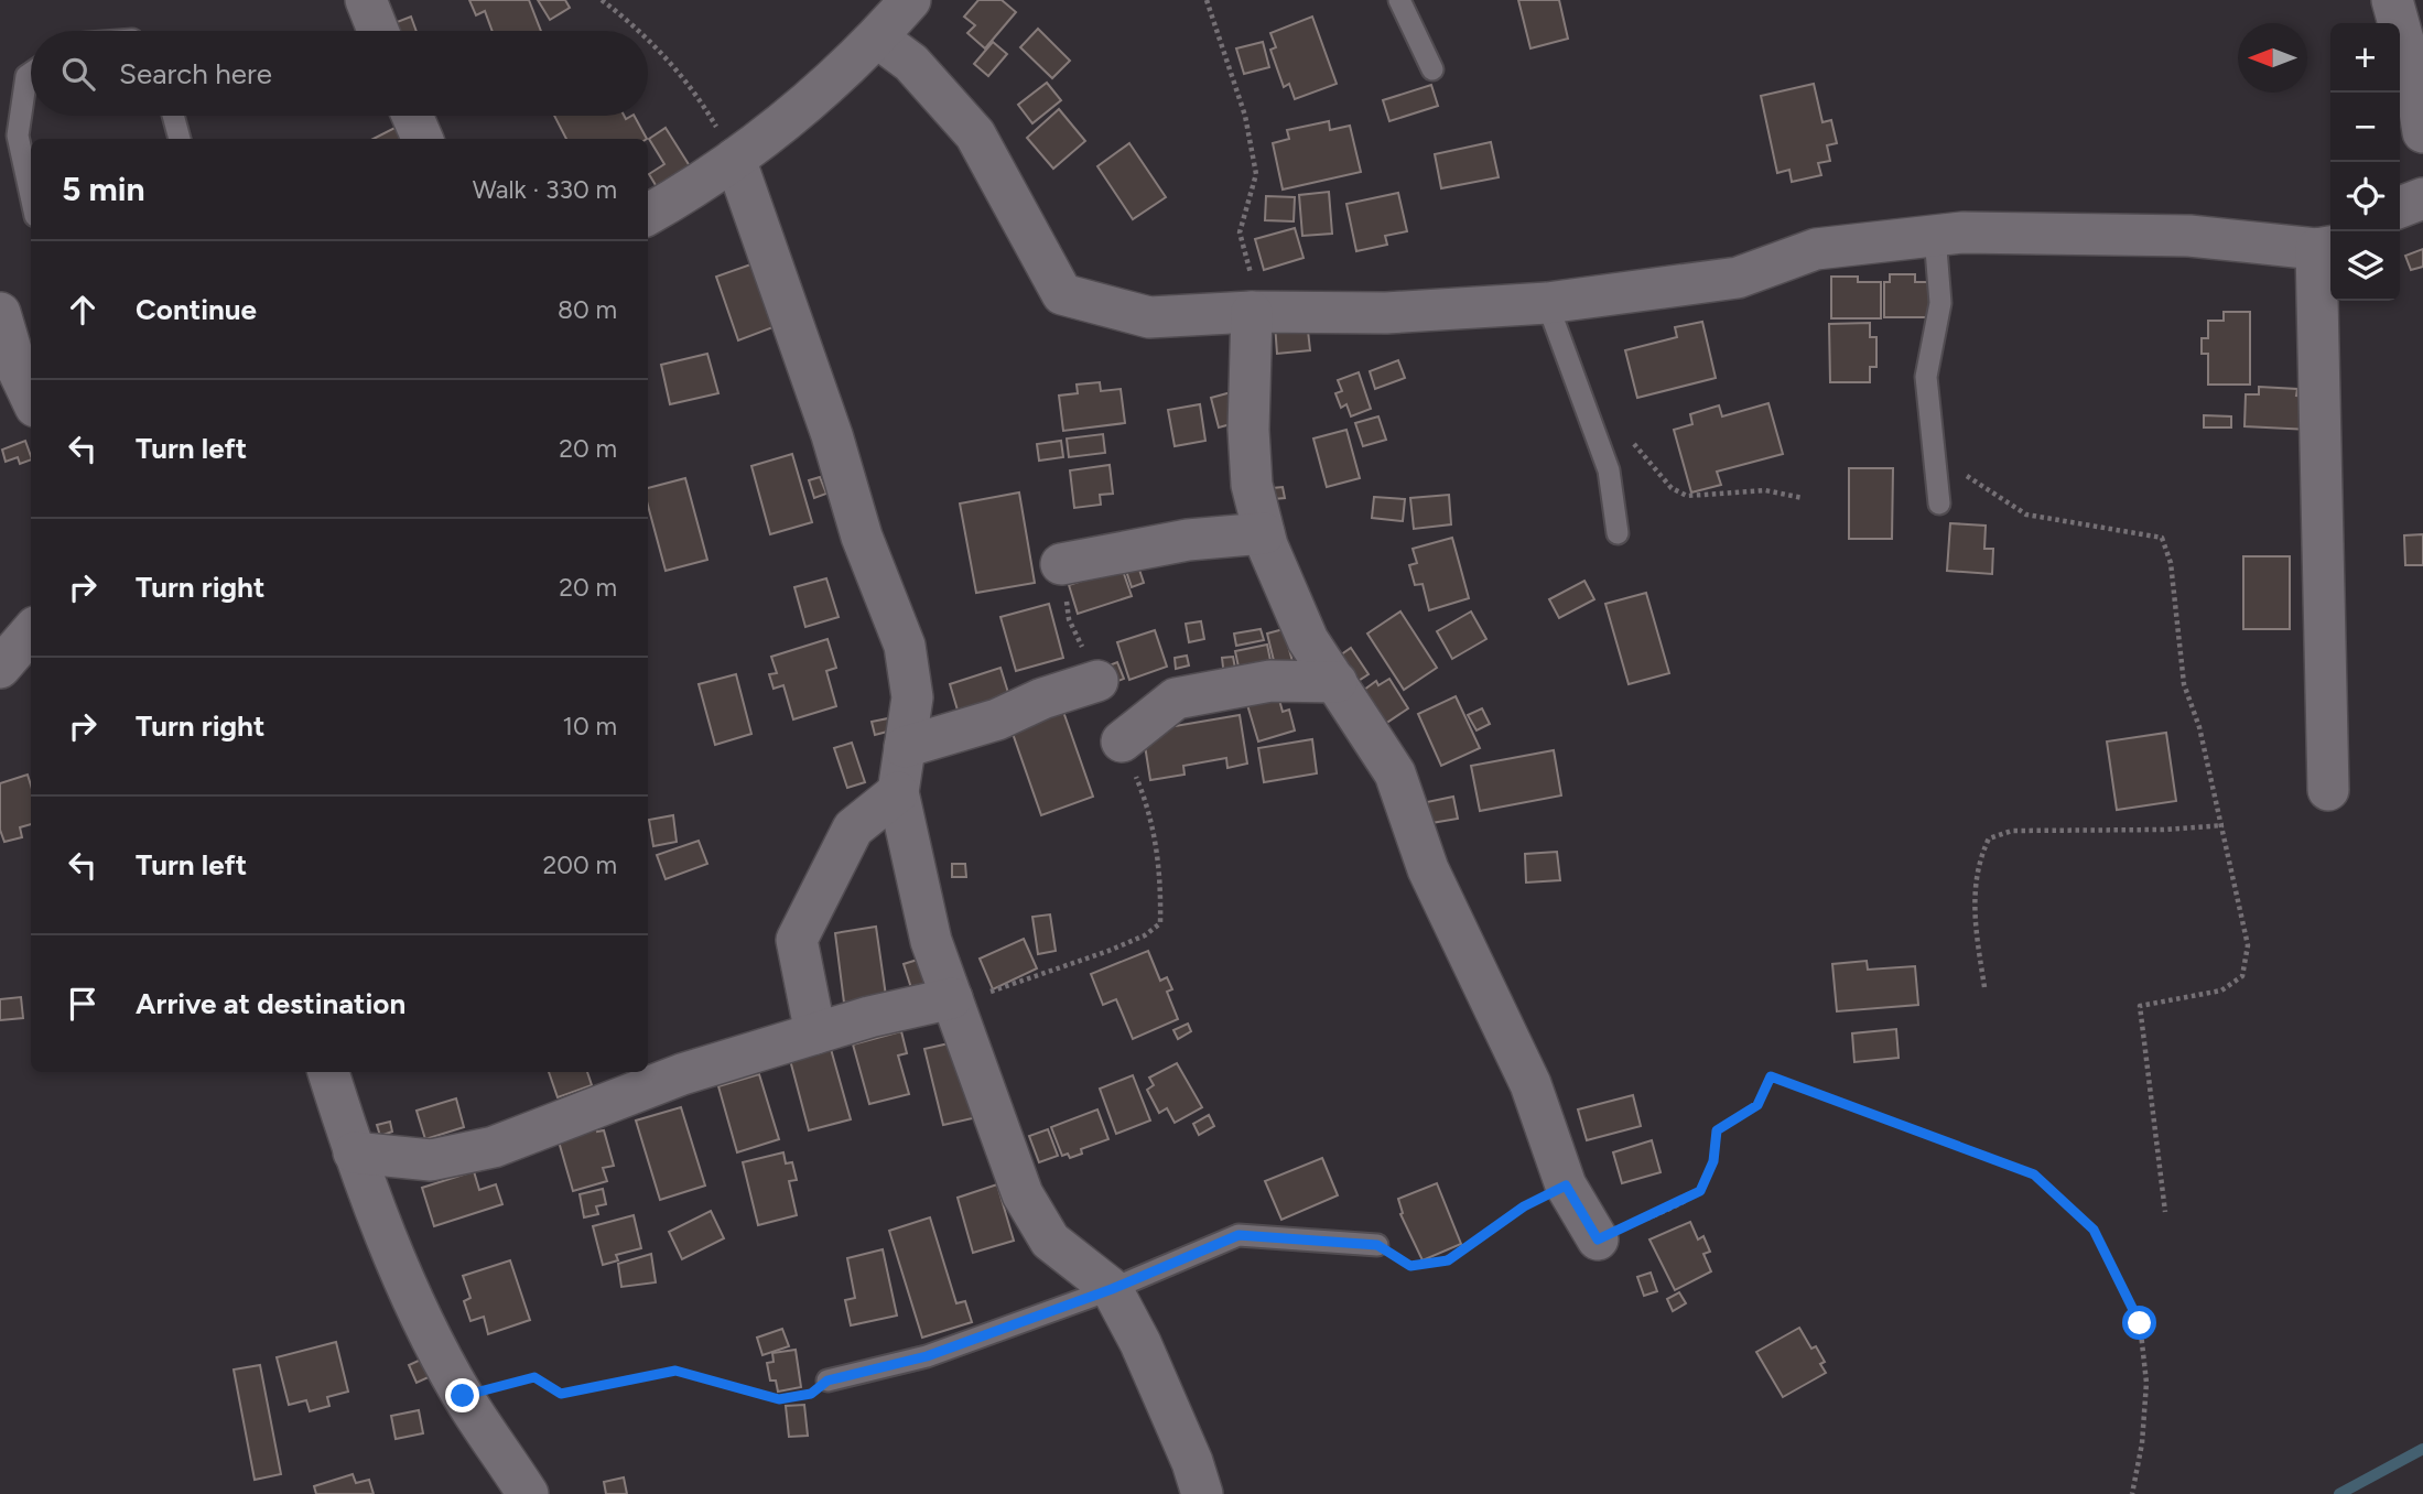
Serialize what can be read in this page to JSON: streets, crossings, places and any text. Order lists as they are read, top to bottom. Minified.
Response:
{"north":"left","page":{"map_buttons":["+","−"],"search":"Search here","heading":["5 min","Walk · 330 m"],"list":[["Continue","80 m"],["Turn left","20 m"],["Turn right","20 m"],["Turn right","10 m"],["Turn left","200 m"],"Arrive at destination"]}}
